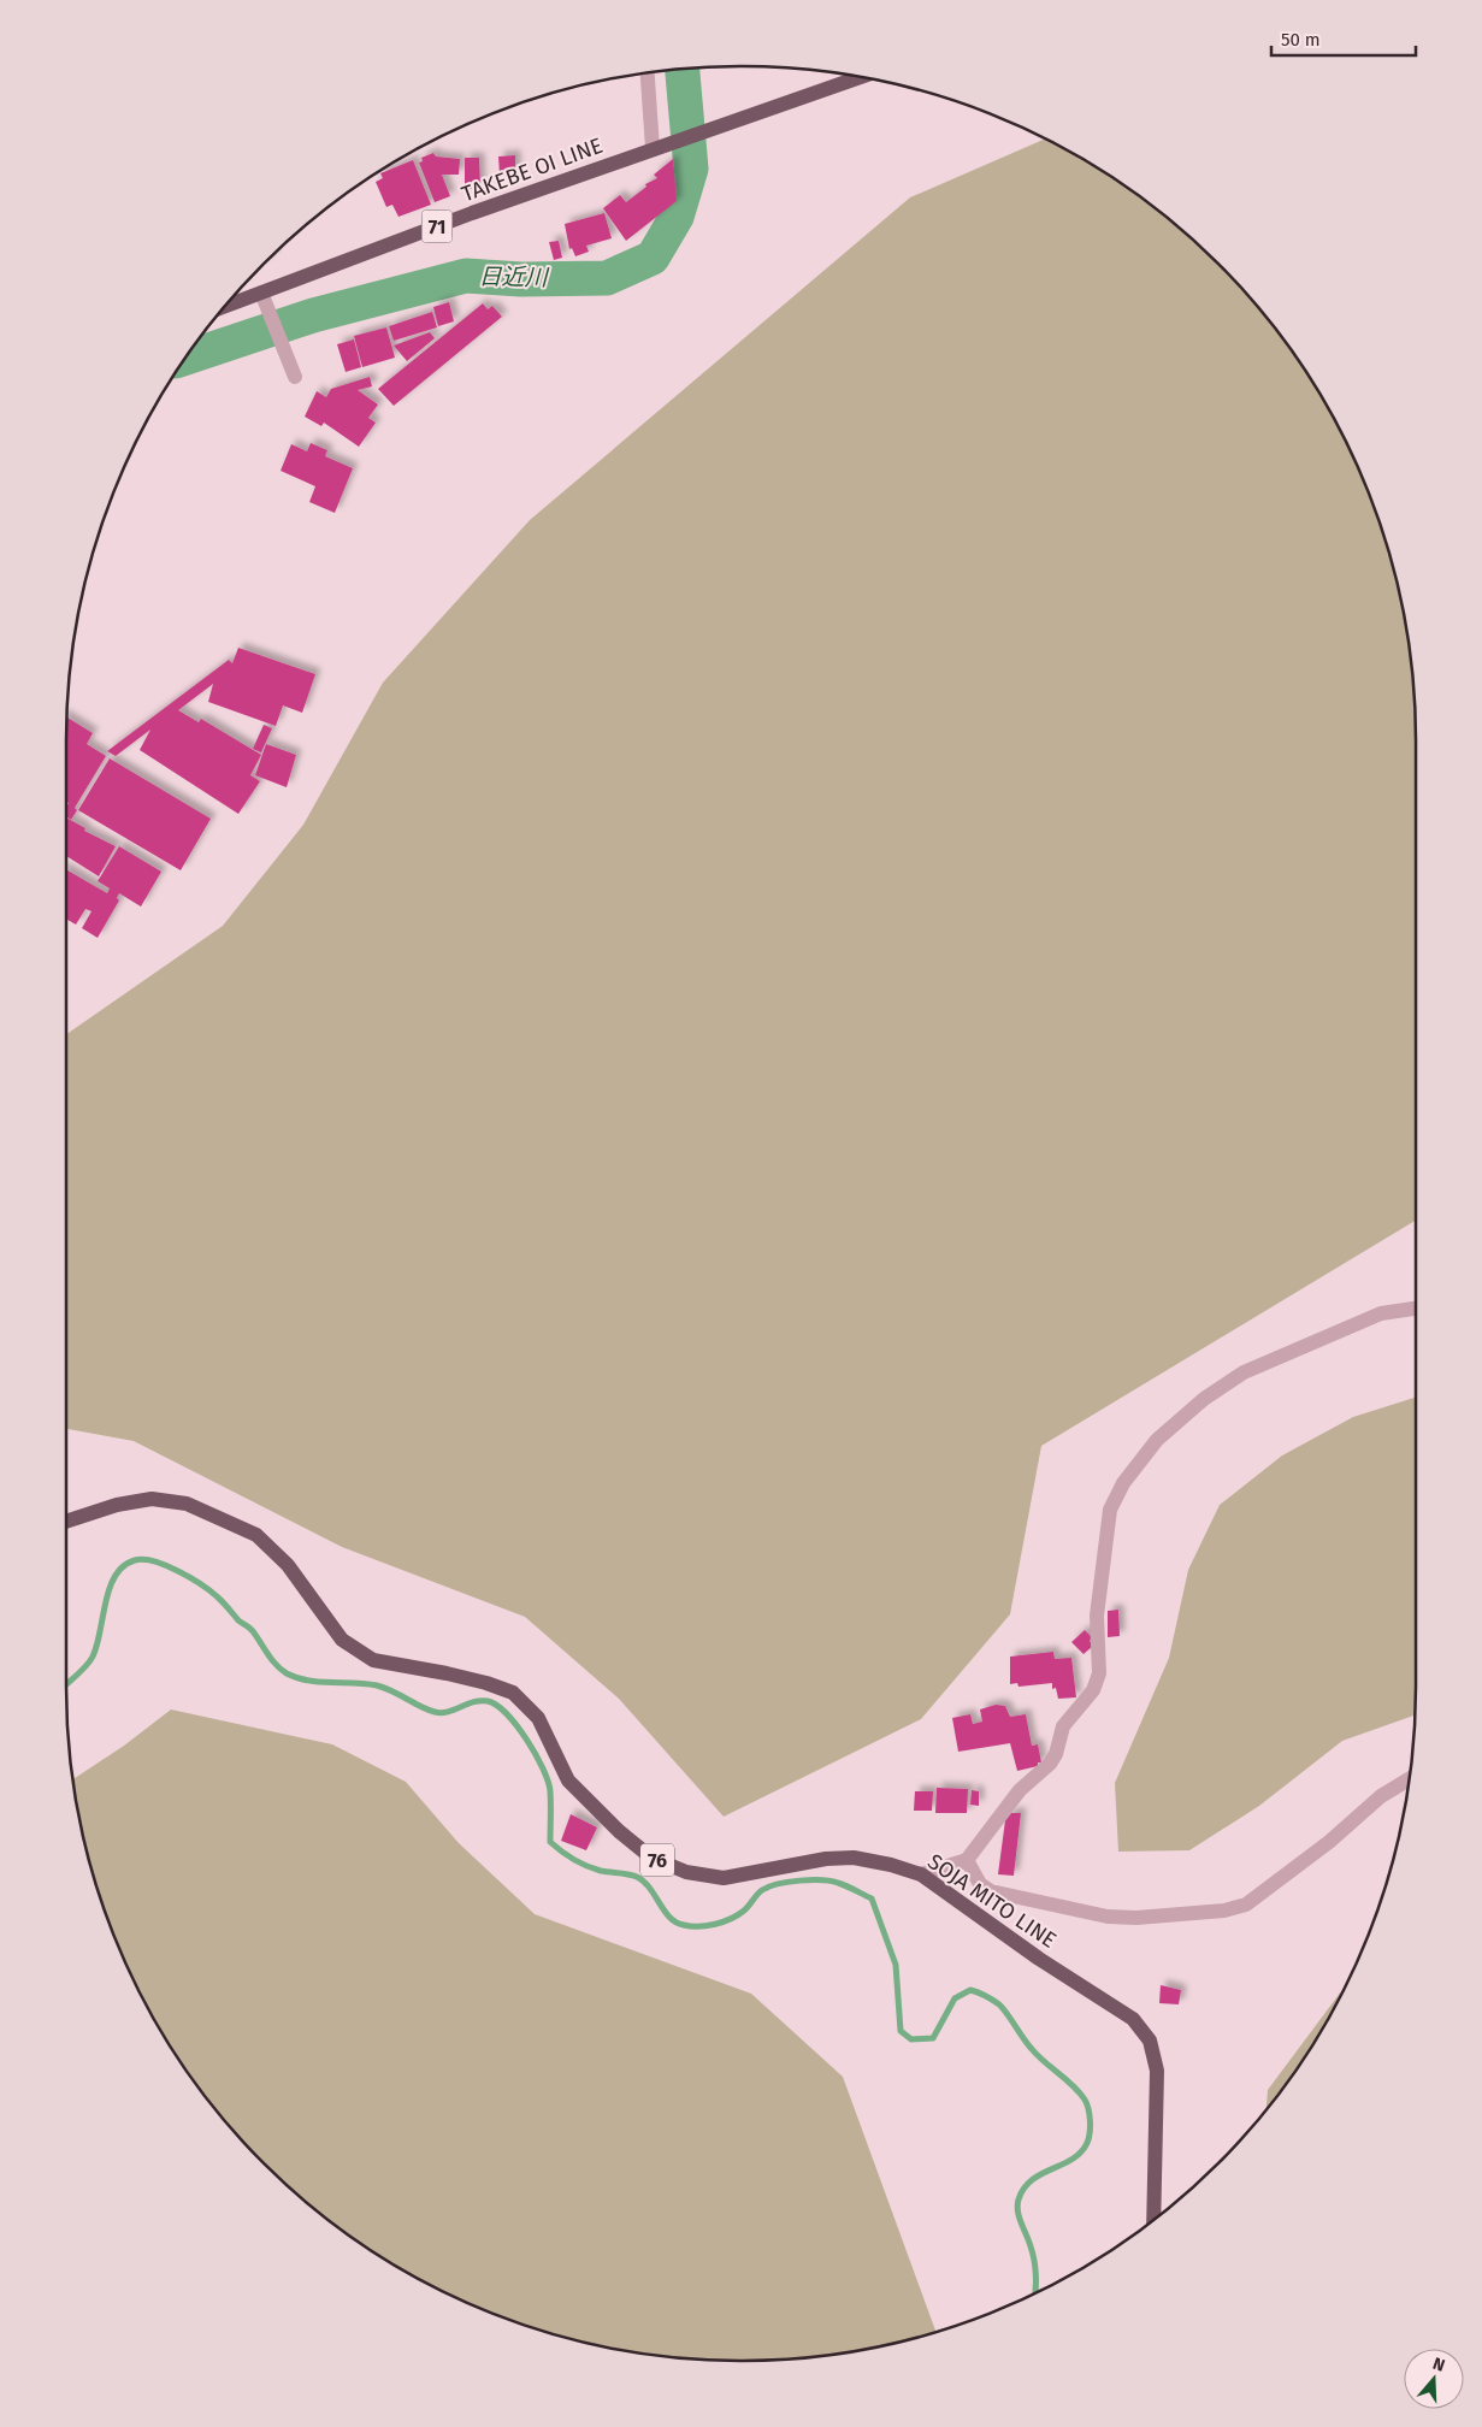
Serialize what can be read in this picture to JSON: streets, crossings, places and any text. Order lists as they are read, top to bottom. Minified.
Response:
{"streets":{"main road":["TAKEBE OI LINE","71","76","SOJA MITO LINE"]},"water":["日近川"],"scale_bar":"50 m","north":"top"}
